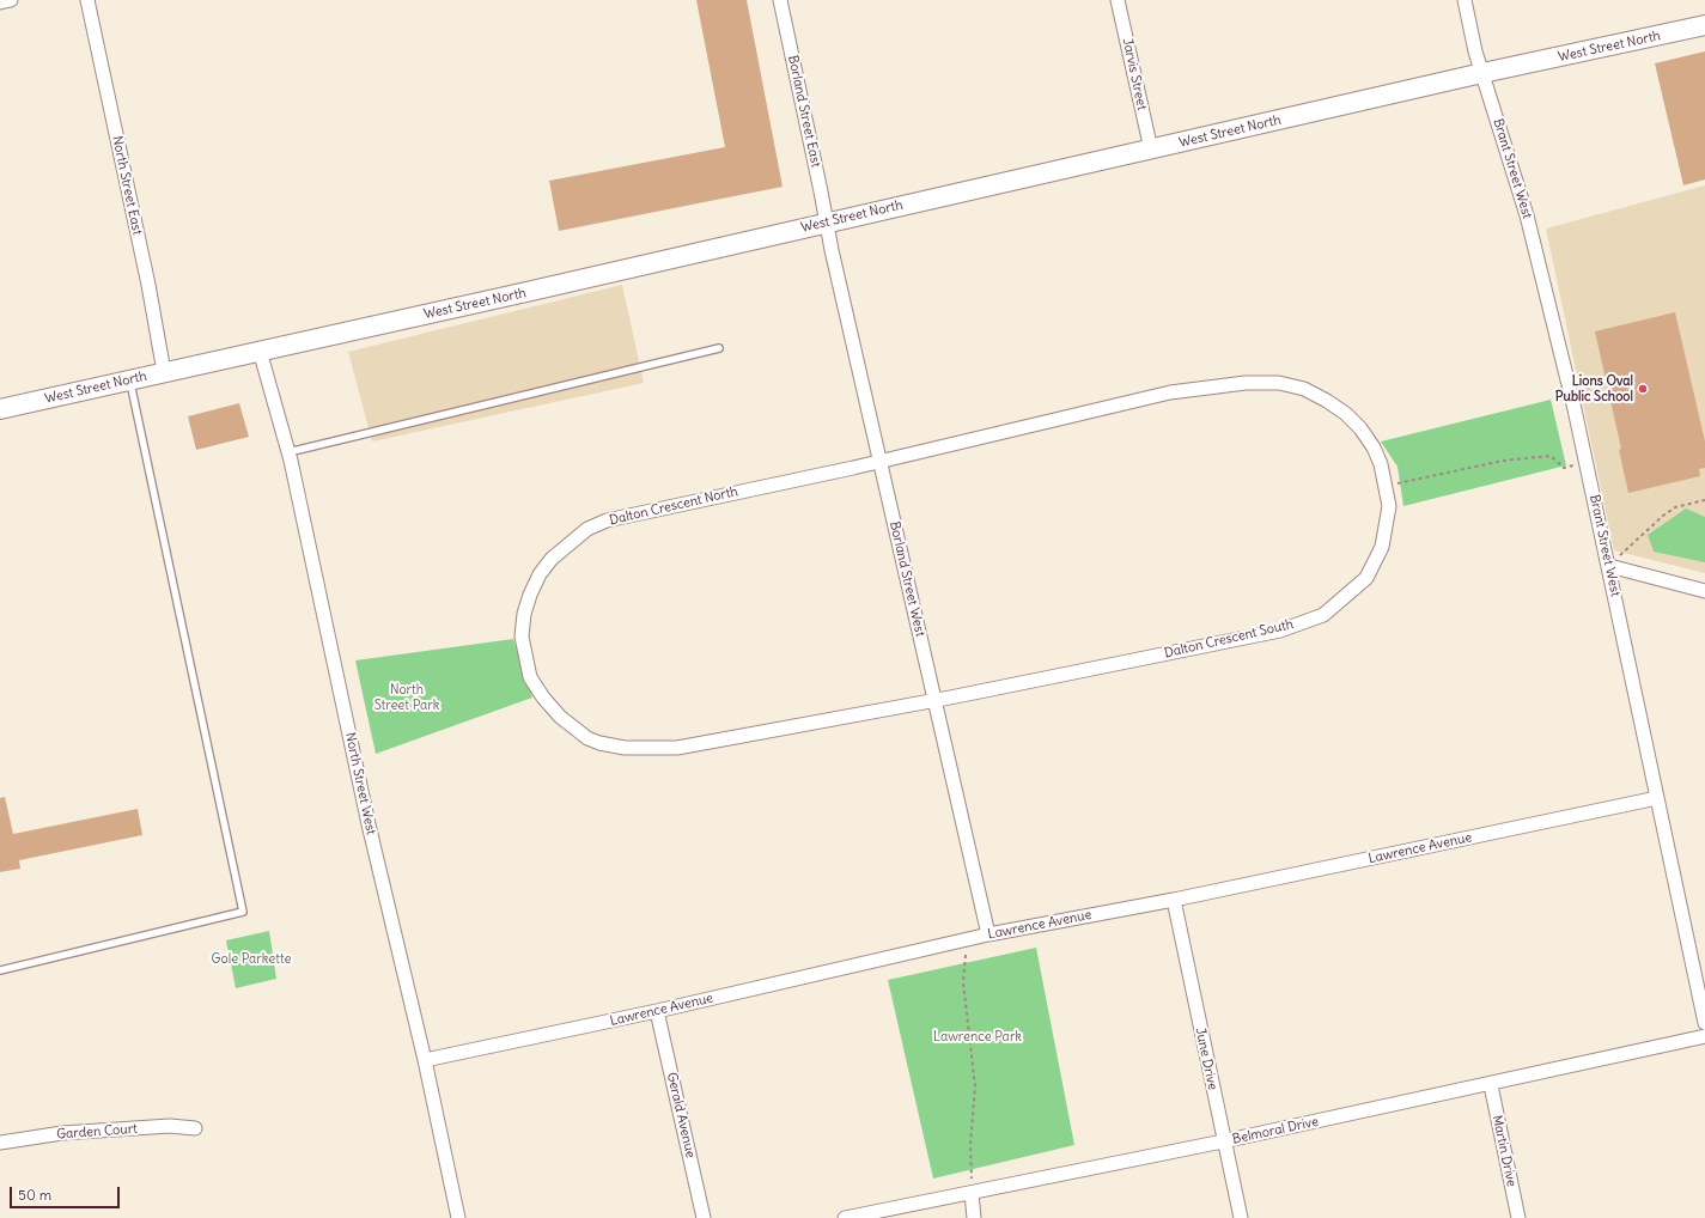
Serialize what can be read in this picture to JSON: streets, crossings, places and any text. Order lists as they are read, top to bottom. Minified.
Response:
{"streets":{"main road":["West Street North"],"street":["Jarvis Street","Borland Street East","Brant Street West","North Street East","Dalton Crescent North","Borland Street West","Dalton Crescent South","North Street West","Lawrence Avenue","June Drive","Gerald Avenue","Belmoral Drive","Garden Court","Martin Drive"]},"crossings":[["West Street North","Jarvis Street"],["West Street North","Borland Street East"],["West Street North","Brant Street West"],["West Street North","North Street East"],["West Street North","Borland Street West"],["West Street North","North Street West"],["Borland Street East","Borland Street West"],["Brant Street West","Lawrence Avenue"],["Dalton Crescent North","Borland Street West"],["Dalton Crescent North","Dalton Crescent South"],["Borland Street West","Dalton Crescent South"],["Borland Street West","Lawrence Avenue"],["North Street West","Lawrence Avenue"],["Lawrence Avenue","June Drive"],["Lawrence Avenue","Gerald Avenue"],["June Drive","Belmoral Drive"],["Belmoral Drive","Martin Drive"]],"parks":["North Street Park","Gole Parkette","Lawrence Park"],"places":["Lions Oval Public School"],"scale_bar":"50 m"}
